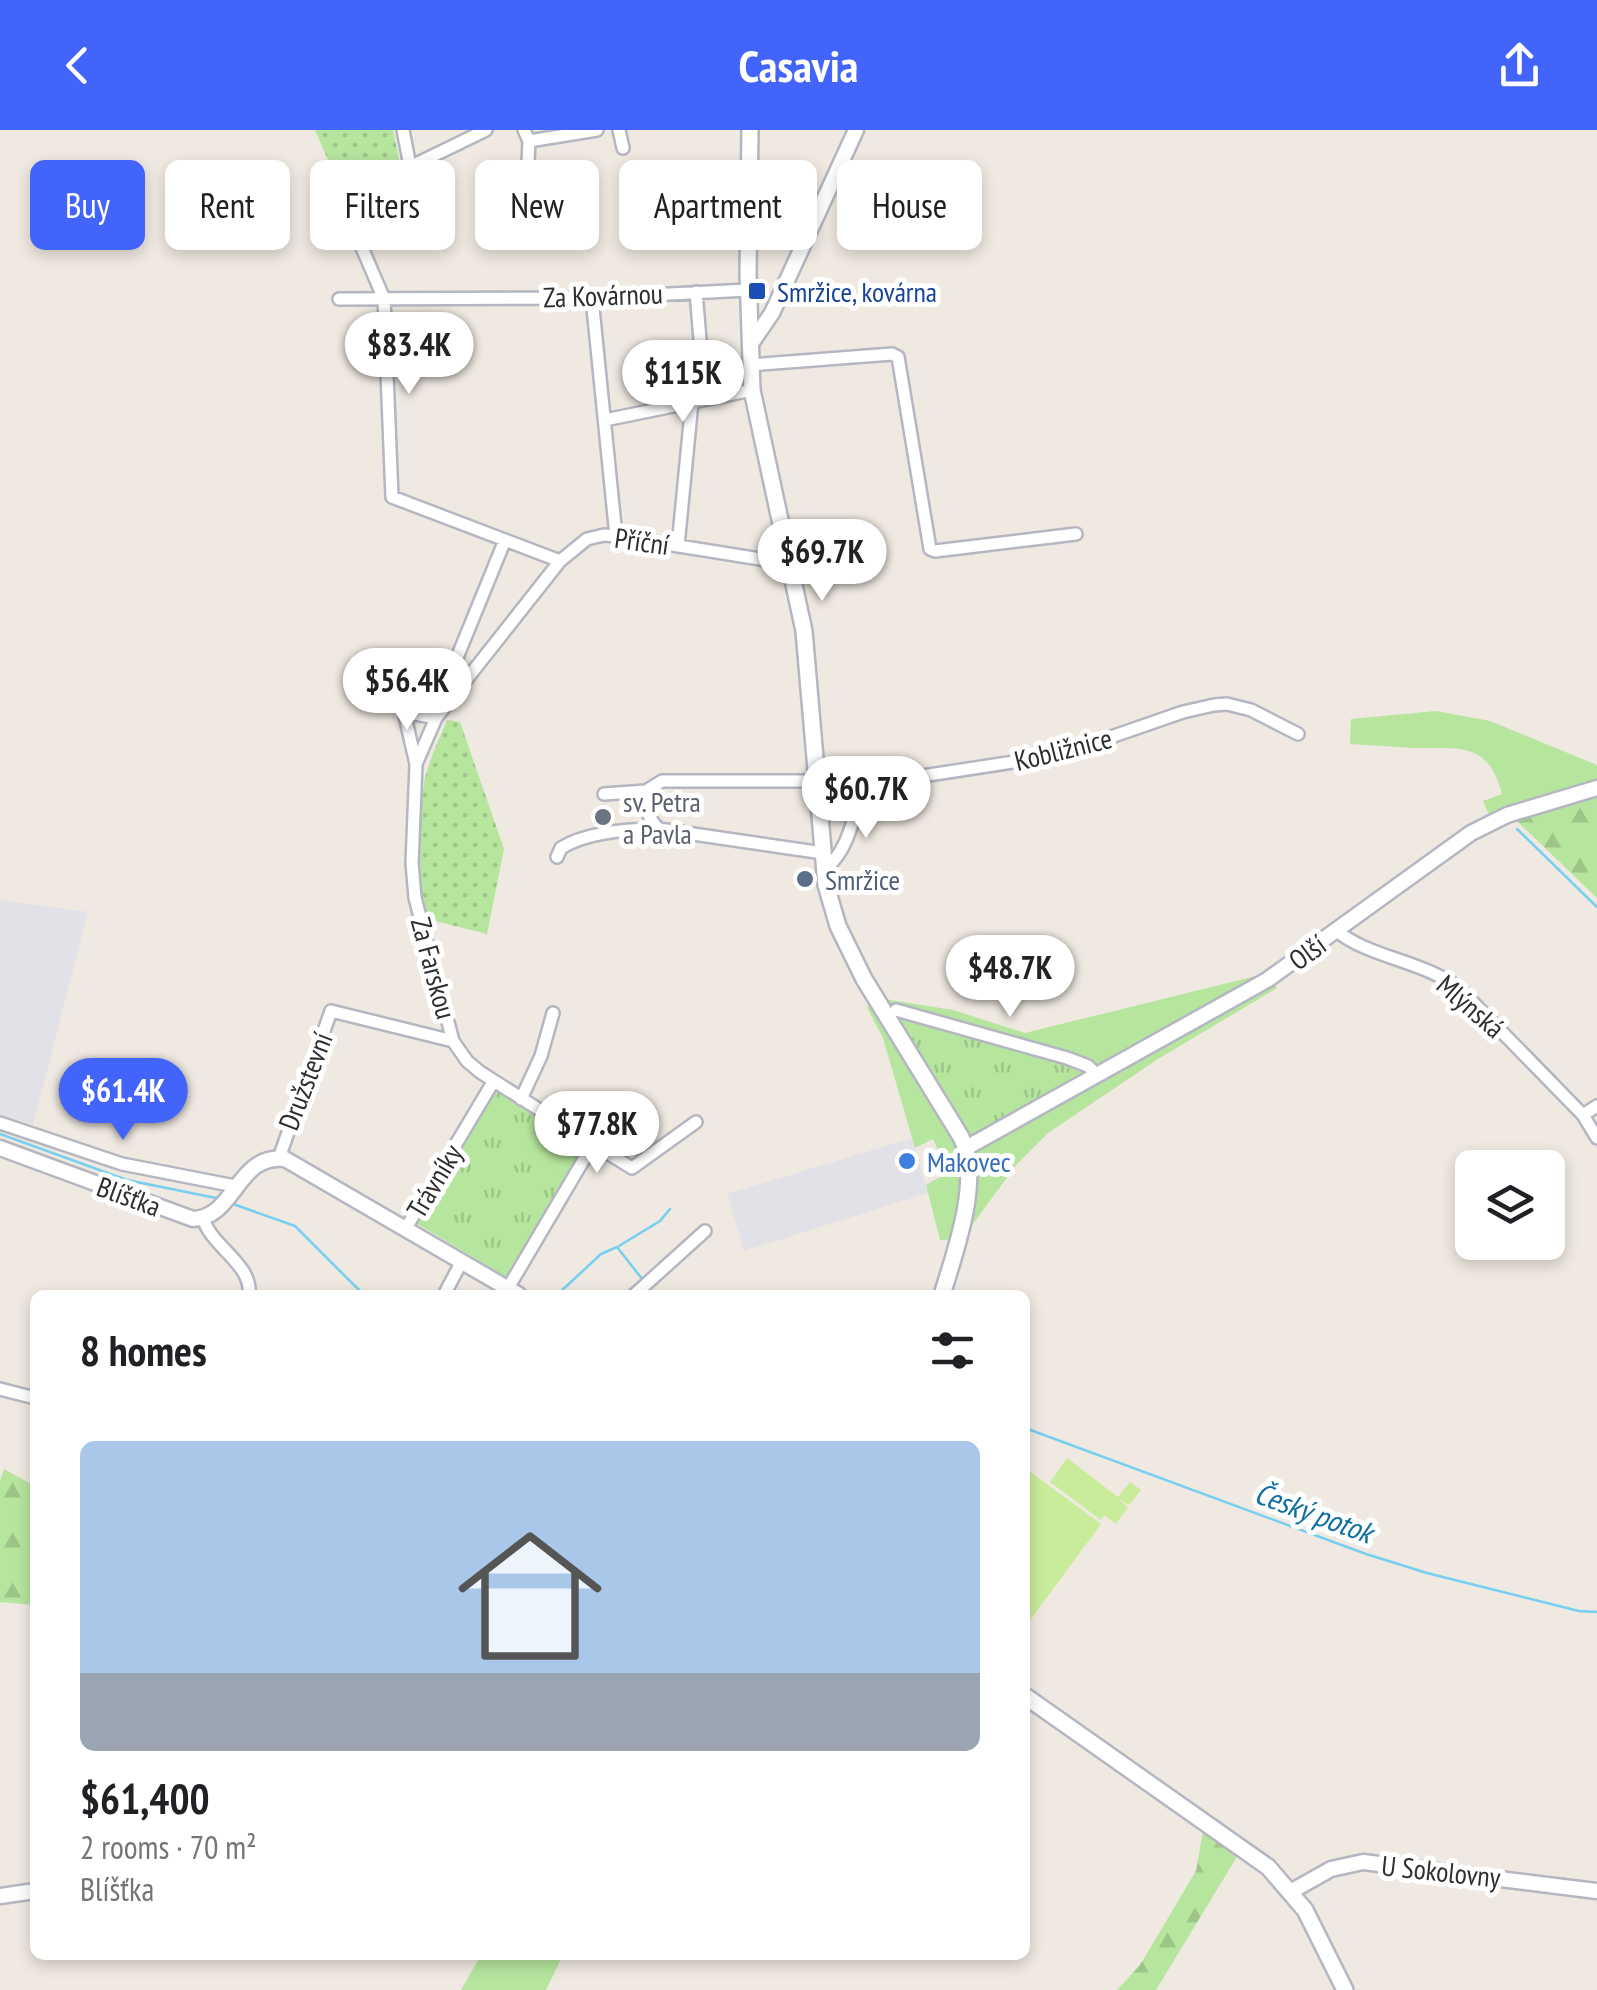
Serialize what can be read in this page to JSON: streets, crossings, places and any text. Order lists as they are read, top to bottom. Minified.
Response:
{"streets":{"street":["Za Kovárnou","Příční","Kobližnice","Olší","Za Farskou","Mlýnská","Družstevní","Trávníky","Blíšťka","U Sokolovny"]},"crossings":[["Příční","Za Farskou"],["Olší","Mlýnská"],["Za Farskou","Družstevní"],["Za Farskou","Trávníky"],["Družstevní","Trávníky"]],"water":["Český potok"],"places":{"transit":["Smržice, kovárna"],"other":["sv. Petra a Pavla","Smržice","Makovec"]},"page":{"header":"Casavia","chip":["Buy","Rent","Filters","New","Apartment","House"],"price":["$83.4K","$115K","$69.7K","$56.4K","$60.7K","$48.7K","$61.4K","$77.8K"],"heading":"8 homes","list":[{"name":"$61,400","note":"2 rooms · 70 m² · Blíšťka"}]}}
